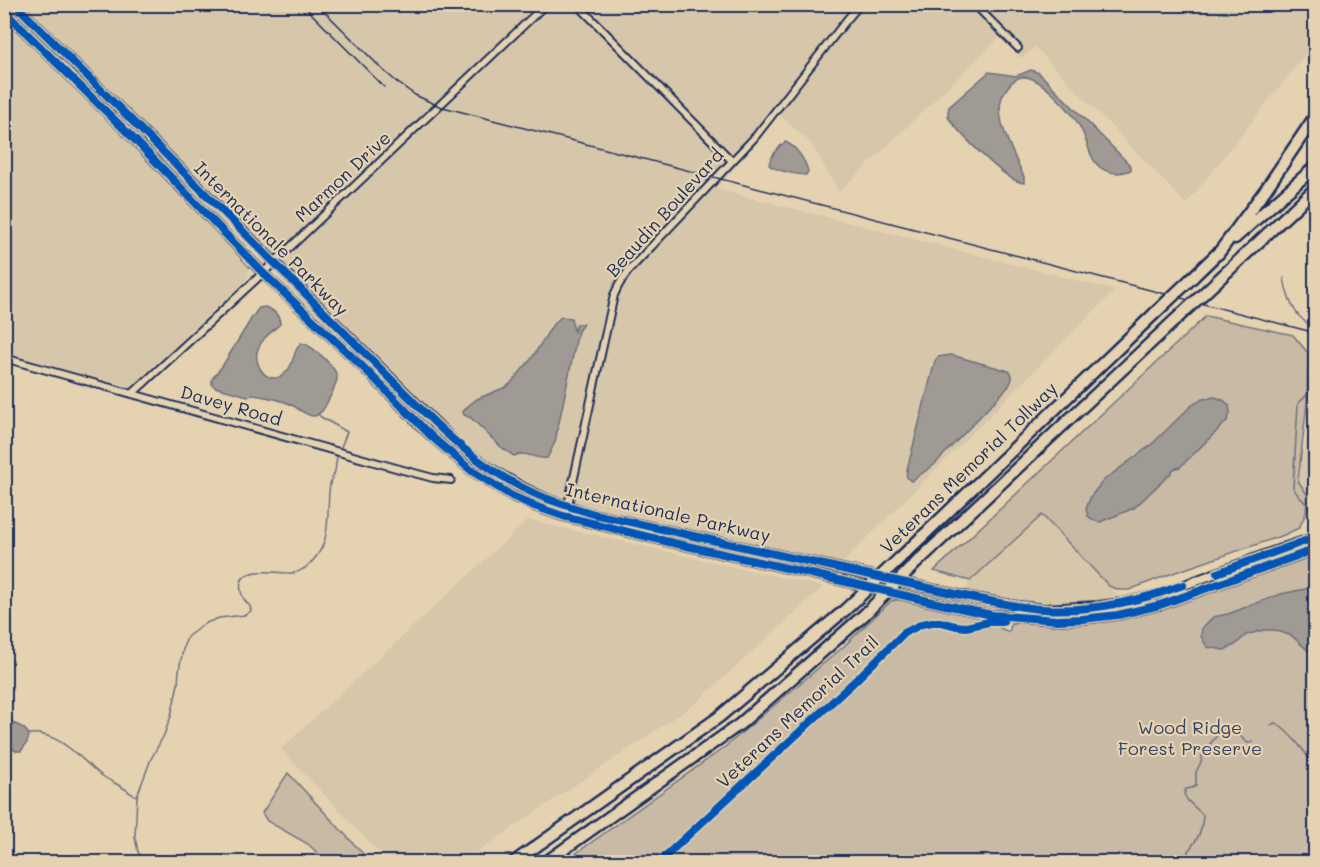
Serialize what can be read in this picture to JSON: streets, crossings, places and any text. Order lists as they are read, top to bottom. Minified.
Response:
{"streets":{"highway":["Veterans Memorial Tollway"],"street":["Marmon Drive","Beaudin Boulevard","Internationale Parkway","Davey Road"],"cycle path":["Veterans Memorial Trail"]},"crossings":[["Marmon Drive","Internationale Parkway"],["Marmon Drive","Davey Road"],["Beaudin Boulevard","Internationale Parkway"]],"parks":["Wood Ridge Forest Preserve"]}
